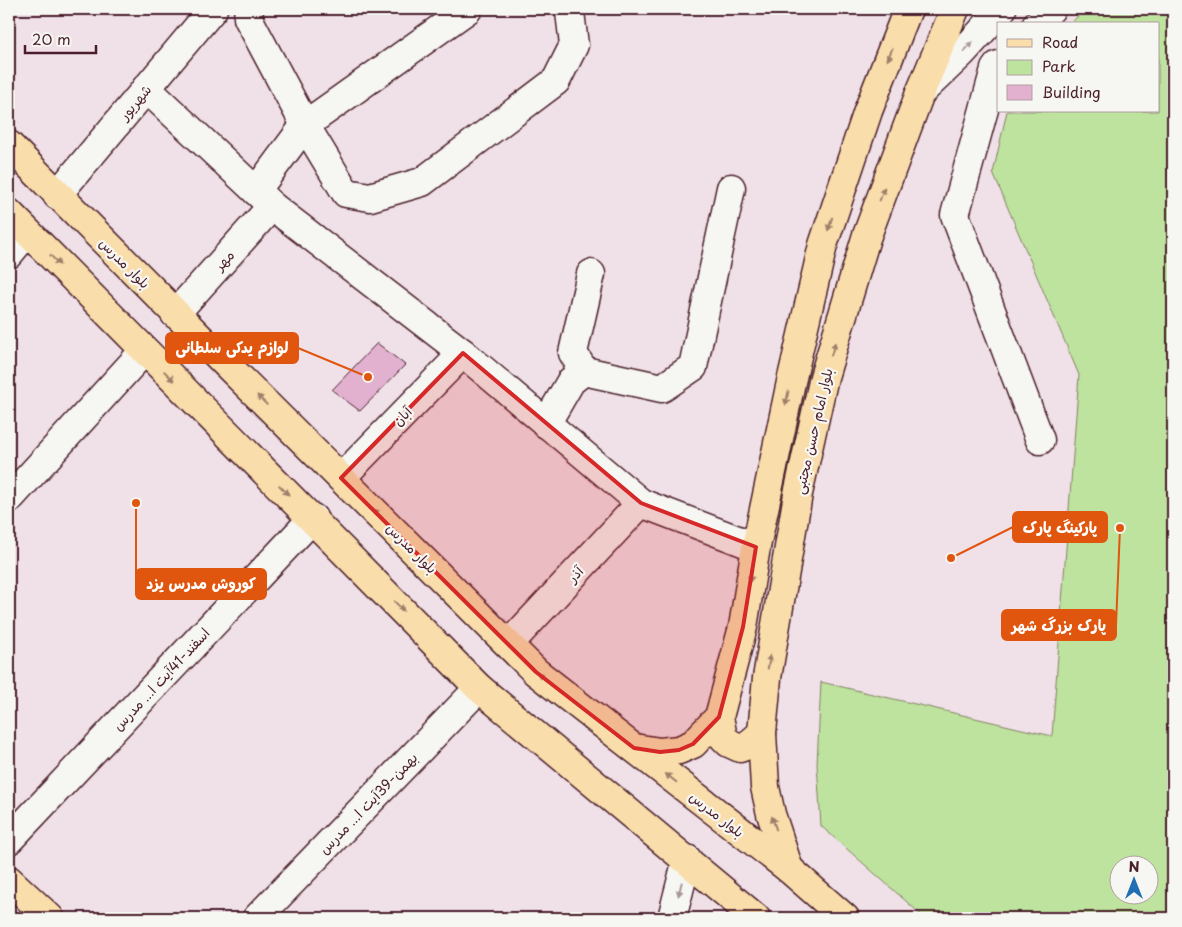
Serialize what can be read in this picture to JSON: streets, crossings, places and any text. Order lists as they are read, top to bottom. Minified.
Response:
{"streets":{"main road":["بلوار مدرس","بلوار امام حسن مجتبی"],"street":["شهریور","مهر","آبان","آذر","اسفند-41آیت ا... مدرس","بهمن-39آیت ا... مدرس"]},"crossings":[["شهریور","بلوار مدرس"],["مهر","بلوار مدرس"],["بلوار مدرس","آبان"],["بلوار مدرس","بلوار امام حسن مجتبی"],["بلوار مدرس","آذر"]],"places":["لوازم یدکی سلطانی","کوروش مدرس یزد","پارک بزرگ شهر","پارکینگ پارک"],"legend":["Road","Park","Building"],"scale_bar":"20 m","north":"top"}
